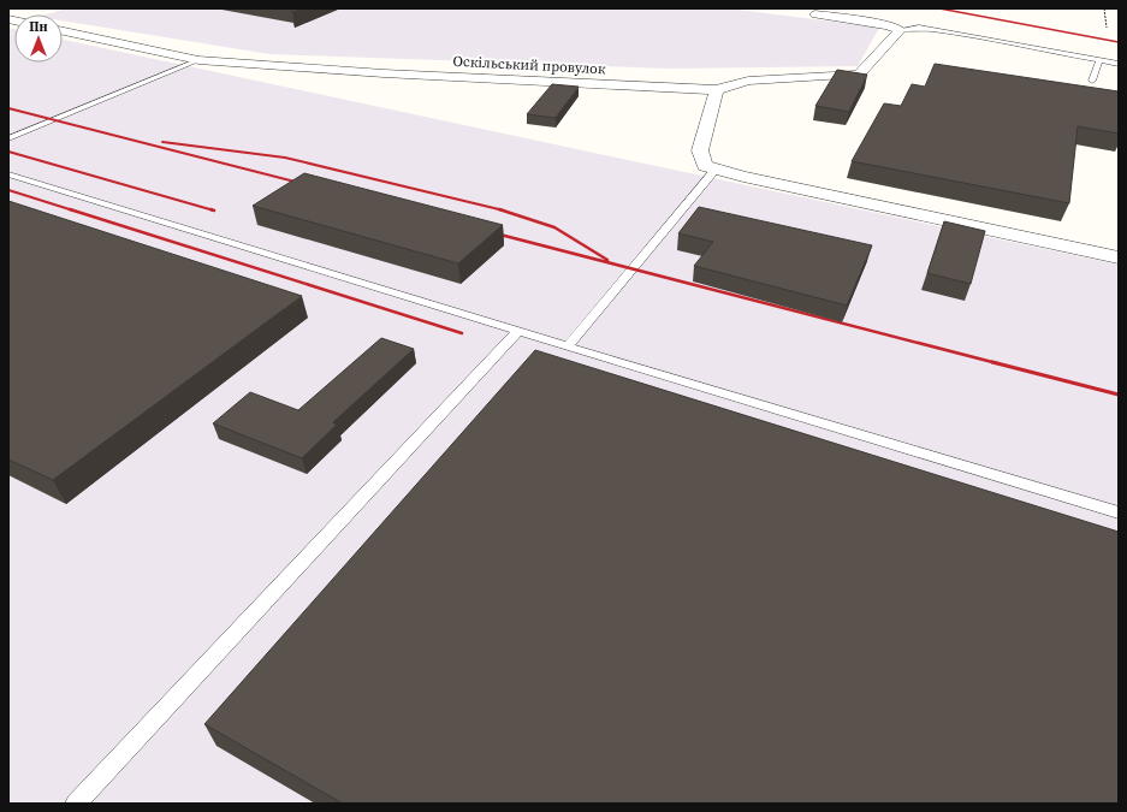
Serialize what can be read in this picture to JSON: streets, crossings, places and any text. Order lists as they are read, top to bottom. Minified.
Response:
{"streets":{"street":["Оскільський провулок"]},"north":"top"}
